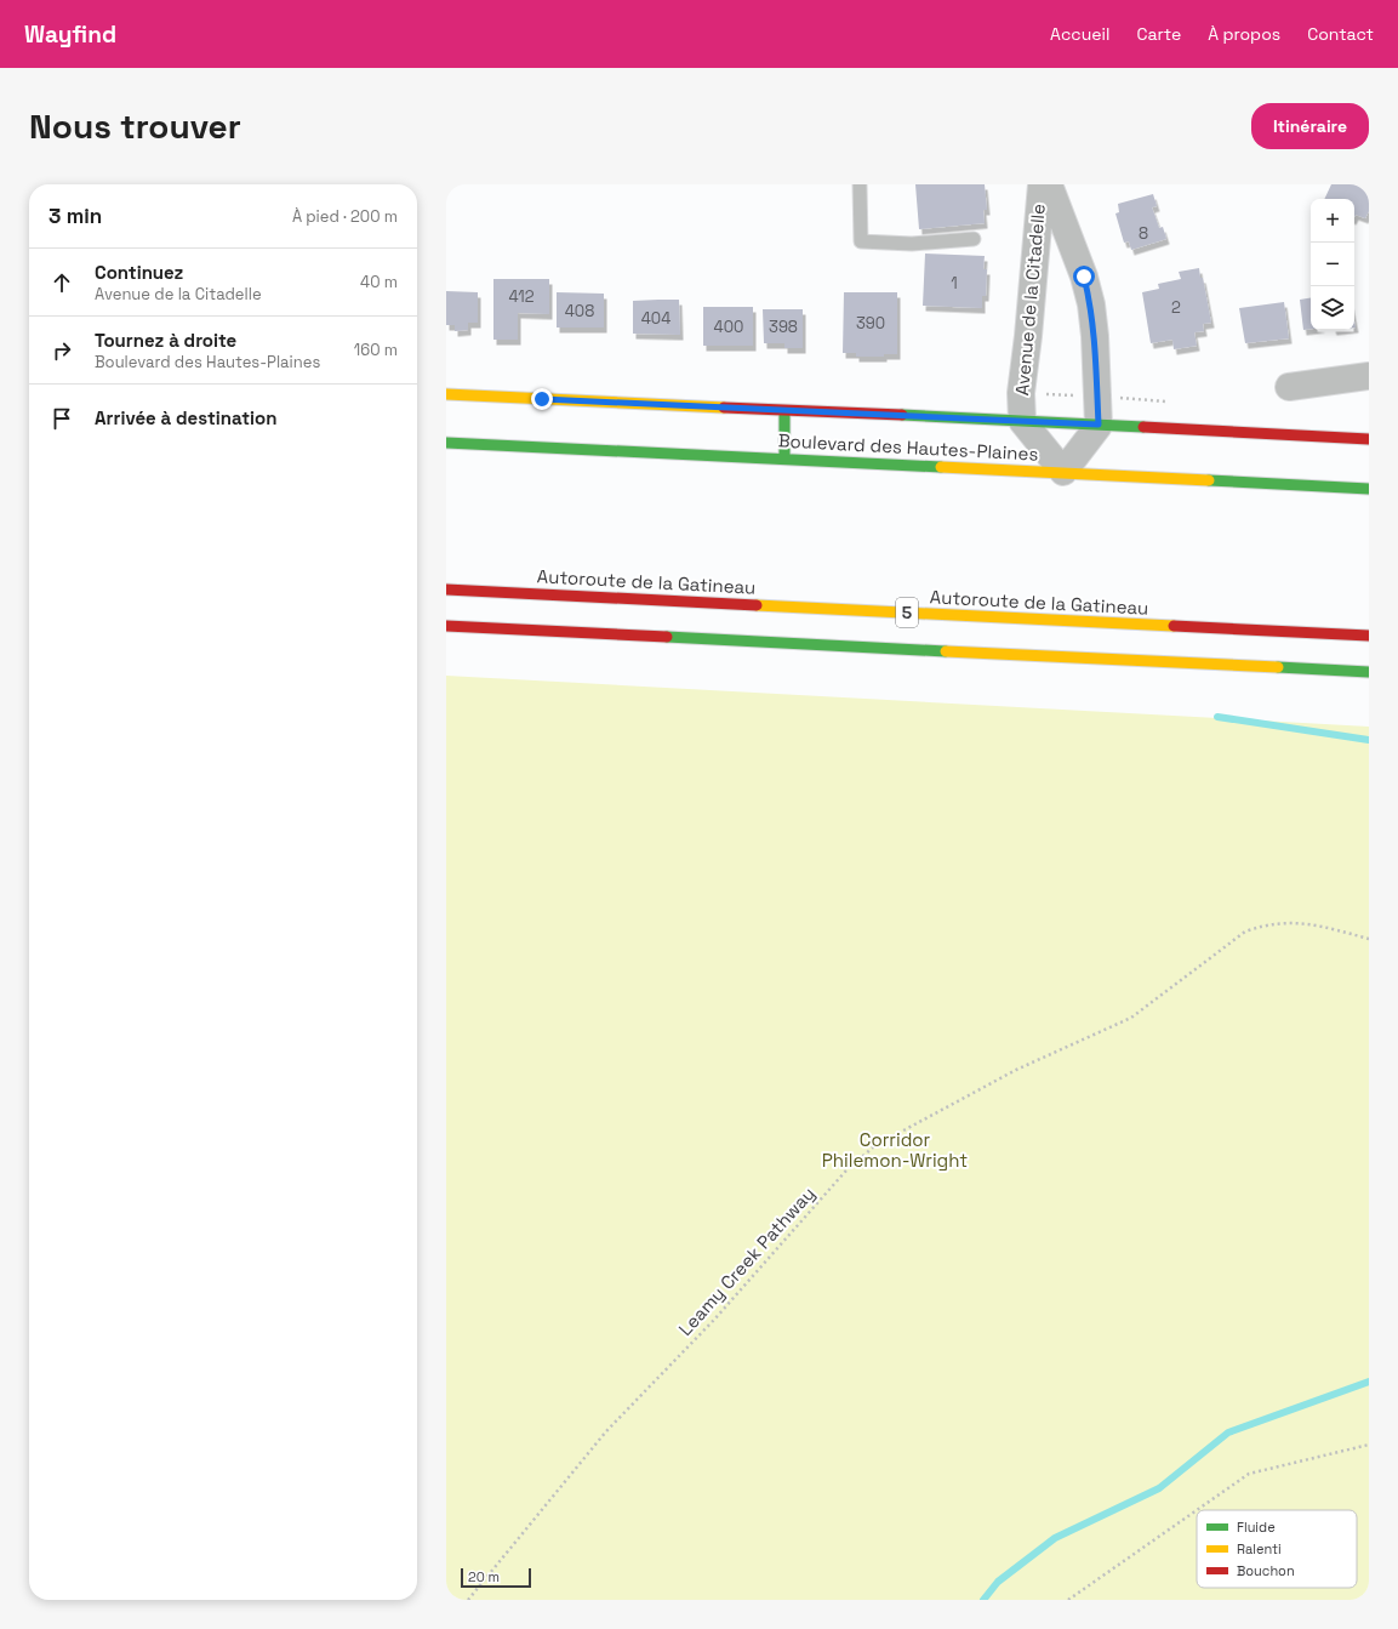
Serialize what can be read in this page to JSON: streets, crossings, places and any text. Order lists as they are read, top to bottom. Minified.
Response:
{"streets":{"main road":["Boulevard des Hautes-Plaines","Autoroute de la Gatineau","5"],"street":["Avenue de la Citadelle"],"path":["Leamy Creek Pathway"]},"crossings":[["Avenue de la Citadelle","Boulevard des Hautes-Plaines"]],"parks":["Corridor Philemon-Wright"],"house_numbers":["8","1","412","2","408","404","390","400","398"],"legend":["Fluide","Ralenti","Bouchon"],"scale_bar":"20 m","page":{"header":"Wayfind","nav":["Accueil","Carte","À propos","Contact"],"buttons":"Itinéraire","title":"Nous trouver","heading":["3 min","À pied · 200 m"],"map_buttons":["+","−"],"list":[["Continuez","Avenue de la Citadelle","40 m"],["Tournez à droite","Boulevard des Hautes-Plaines","160 m"],"Arrivée à destination"],"scale":"20 m"}}
